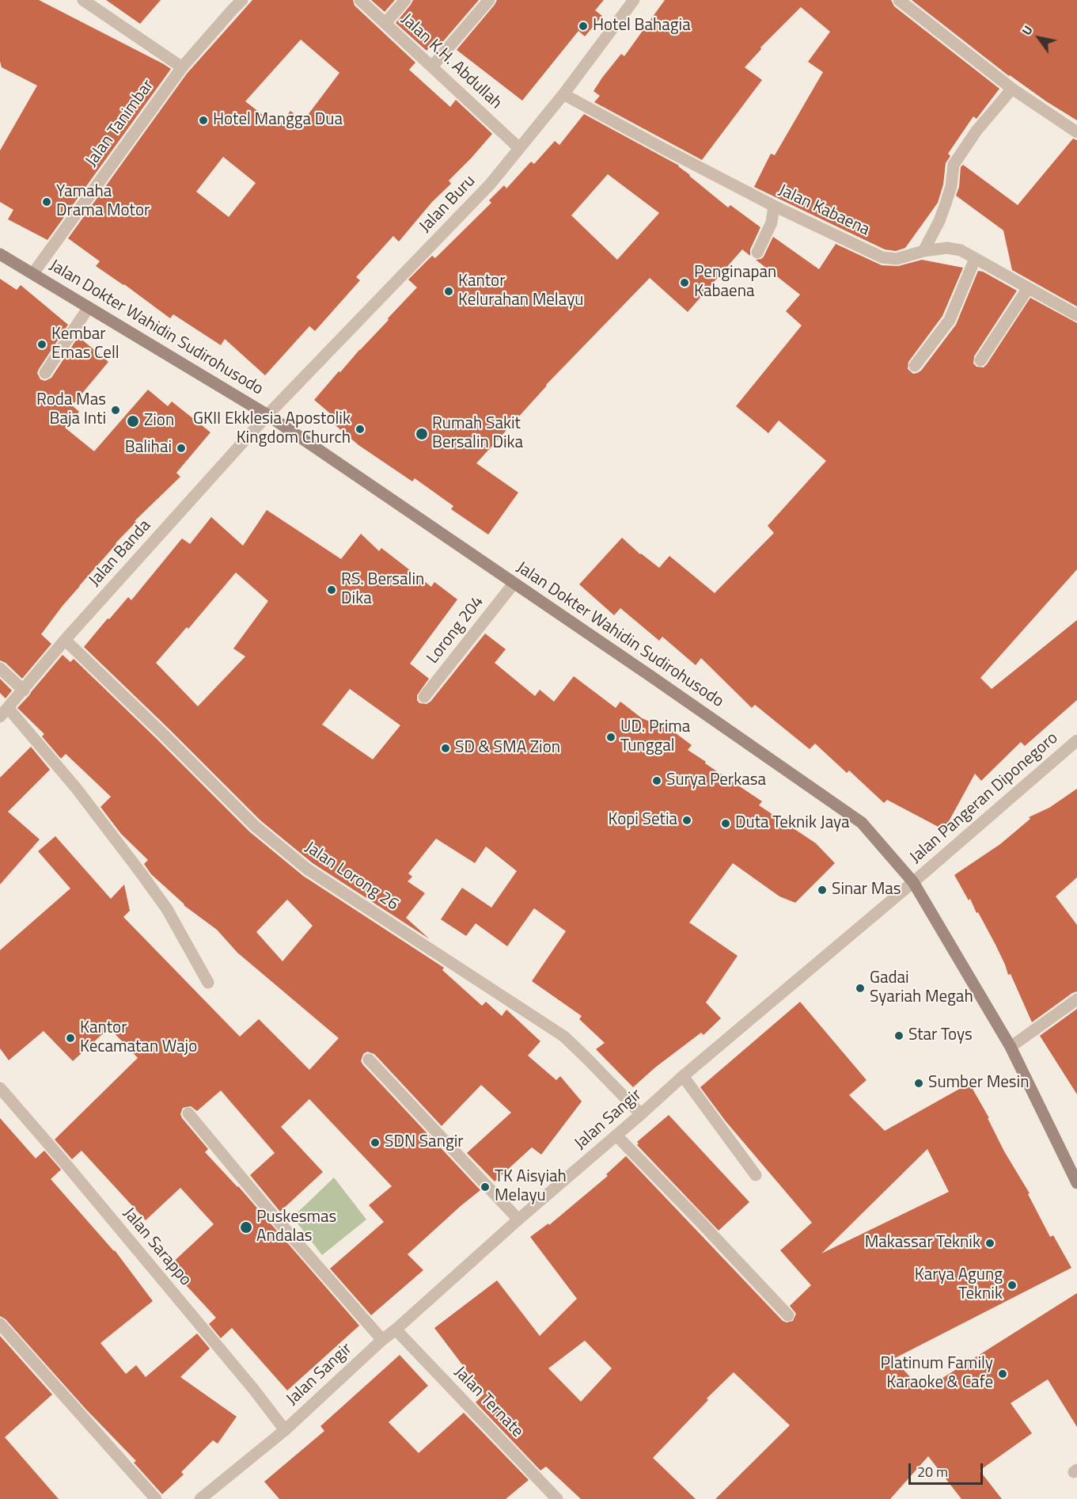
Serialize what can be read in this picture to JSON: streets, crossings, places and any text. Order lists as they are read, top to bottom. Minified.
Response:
{"streets":{"main road":["Jalan Dokter Wahidin Sudirohusodo"],"street":["Jalan K.H. Abdullah","Jalan Tanimbar","Jalan Buru","Jalan Kabaena","Jalan Banda","Lorong 204","Jalan Pangeran Diponegoro","Jalan Lorong 26","Jalan Sangir","Jalan Sarappo","Jalan Ternate"]},"crossings":[["Jalan K.H. Abdullah","Jalan Buru"],["Jalan Tanimbar","Jalan Dokter Wahidin Sudirohusodo"],["Jalan Buru","Jalan Kabaena"],["Jalan Buru","Jalan Dokter Wahidin Sudirohusodo"],["Jalan Buru","Jalan Banda"],["Jalan Dokter Wahidin Sudirohusodo","Jalan Banda"],["Jalan Dokter Wahidin Sudirohusodo","Lorong 204"],["Jalan Dokter Wahidin Sudirohusodo","Jalan Pangeran Diponegoro"],["Jalan Dokter Wahidin Sudirohusodo","Jalan Sangir"],["Jalan Banda","Jalan Lorong 26"],["Jalan Pangeran Diponegoro","Jalan Sangir"],["Jalan Lorong 26","Jalan Sangir"],["Jalan Sangir","Jalan Sarappo"],["Jalan Sangir","Jalan Ternate"]],"places":["Hotel Bahagia","Hotel Mangga Dua","Yamaha Drama Motor","Penginapan Kabaena","Kantor Kelurahan Melayu","Kembar Emas Cell","Roda Mas Baja Inti","Zion","GKII Ekklesia Apostolik Kingdom Church","Rumah Sakit Bersalin Dika","Balihai","RS. Bersalin Dika","UD. Prima Tunggal","SD & SMA Zion","Surya Perkasa","Kopi Setia","Duta Teknik Jaya","Sinar Mas","Gadai Syariah Megah","Star Toys","Kantor Kecamatan Wajo","Sumber Mesin","SDN Sangir","TK Aisyiah Melayu","Puskesmas Andalas","Makassar Teknik","Karya Agung Teknik","Platinum Family Karaoke & Cafe"],"scale_bar":"20 m","north":"top left"}
